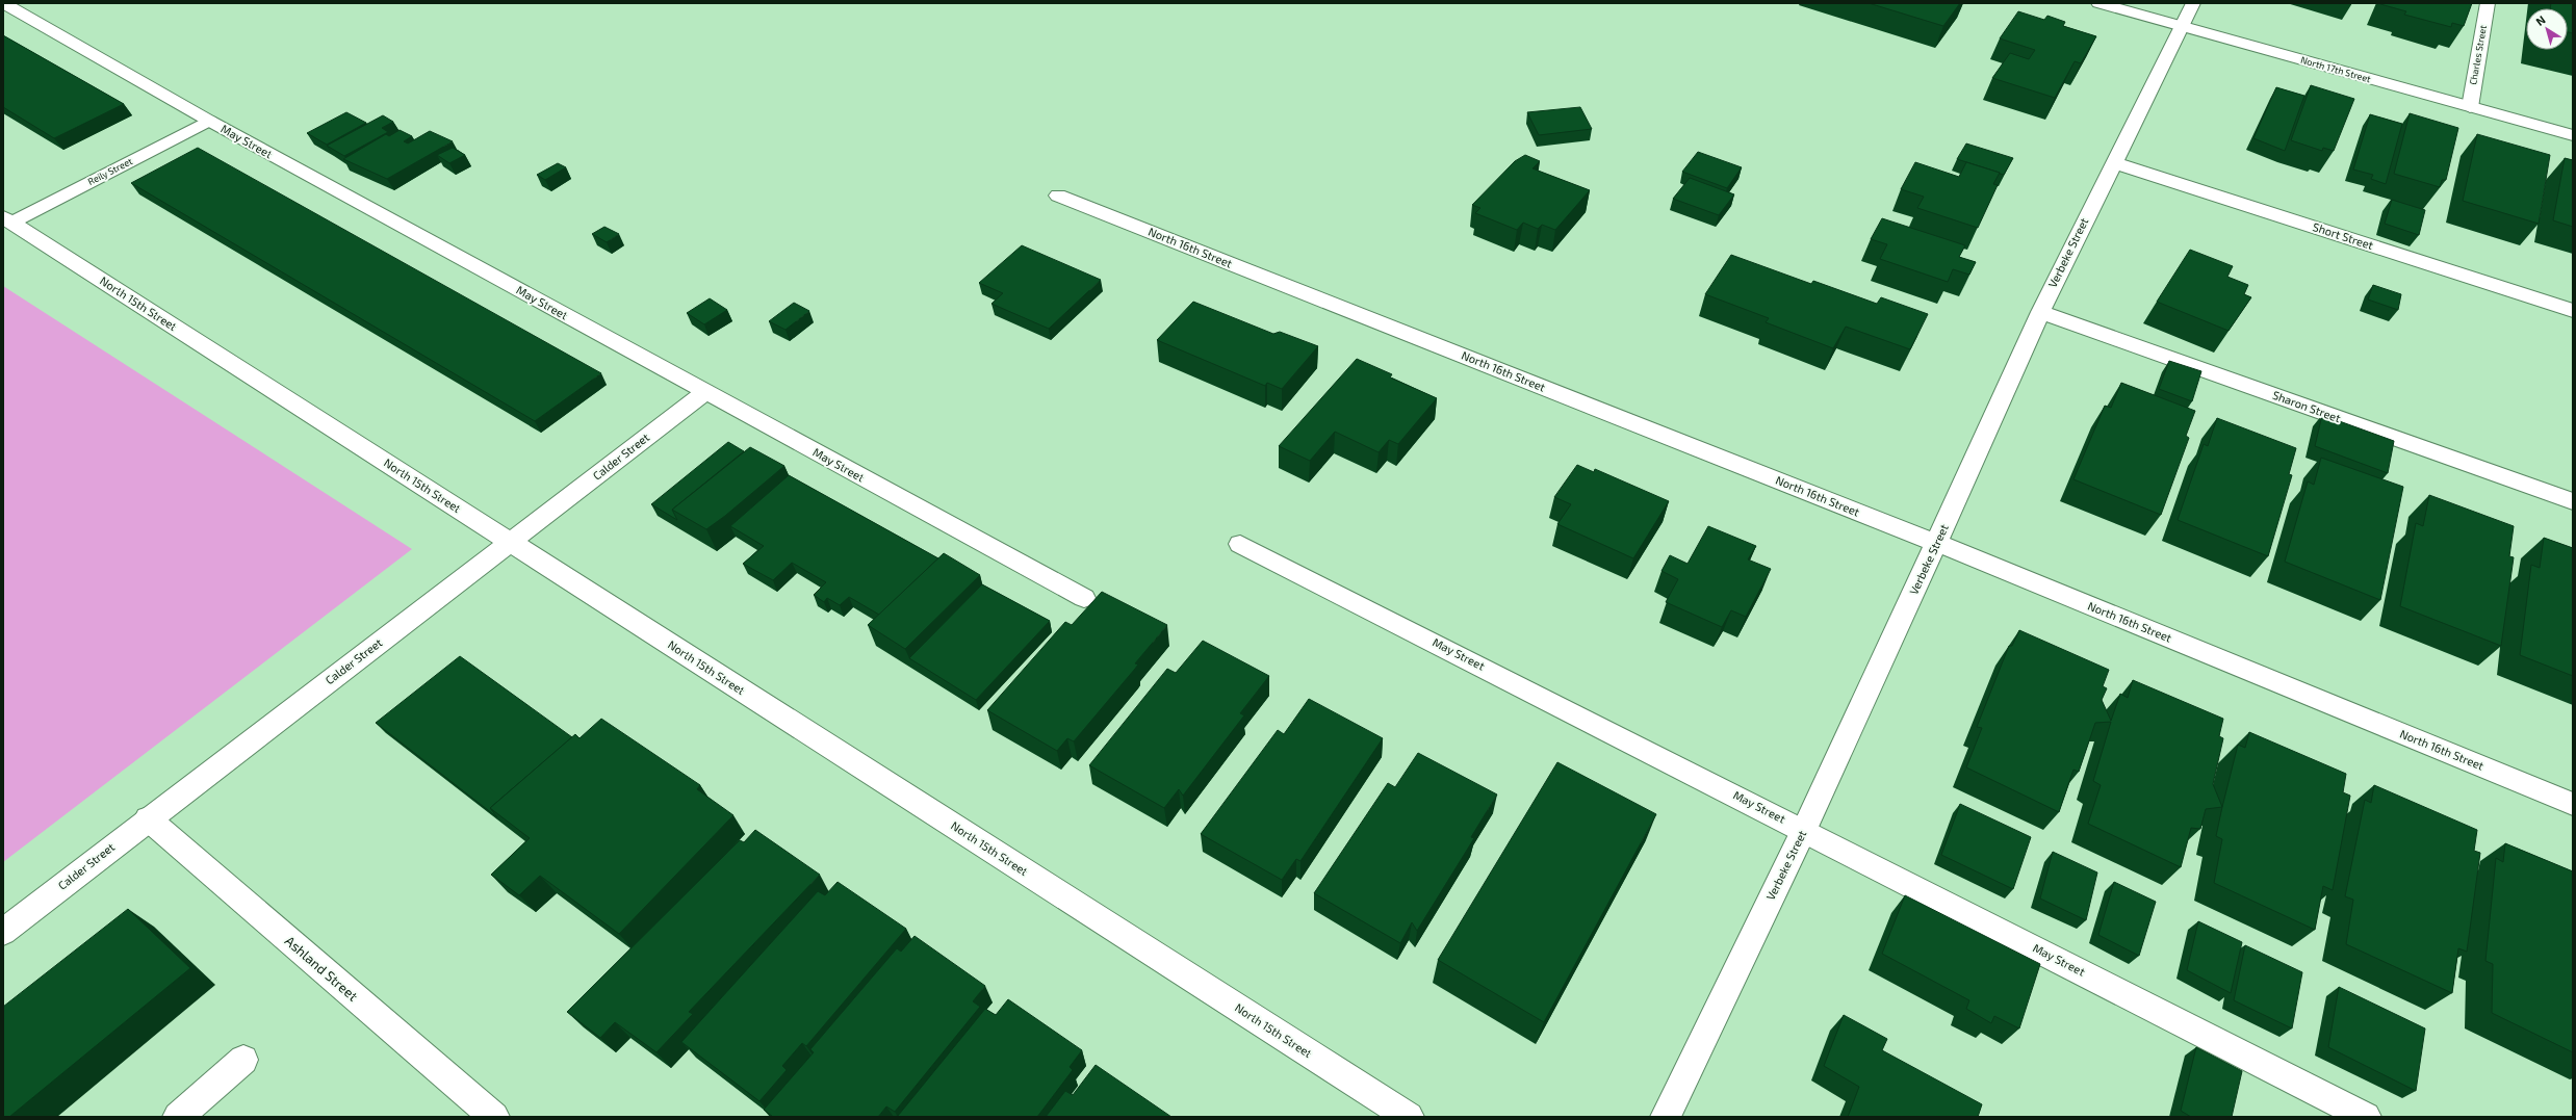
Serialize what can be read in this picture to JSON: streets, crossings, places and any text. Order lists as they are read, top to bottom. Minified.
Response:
{"streets":{"street":["Charles Street","North 17th Street","May Street","Reily Street","Short Street","North 16th Street","Verbeke Street","North 15th Street","Sharon Street","Calder Street","Ashland Street"]},"crossings":[["Charles Street","North 17th Street"],["North 17th Street","Verbeke Street"],["May Street","Reily Street"],["May Street","Verbeke Street"],["May Street","Calder Street"],["Reily Street","North 15th Street"],["Short Street","Verbeke Street"],["North 16th Street","Verbeke Street"],["Verbeke Street","Sharon Street"],["North 15th Street","Calder Street"],["Calder Street","Ashland Street"]],"north":"top left"}
